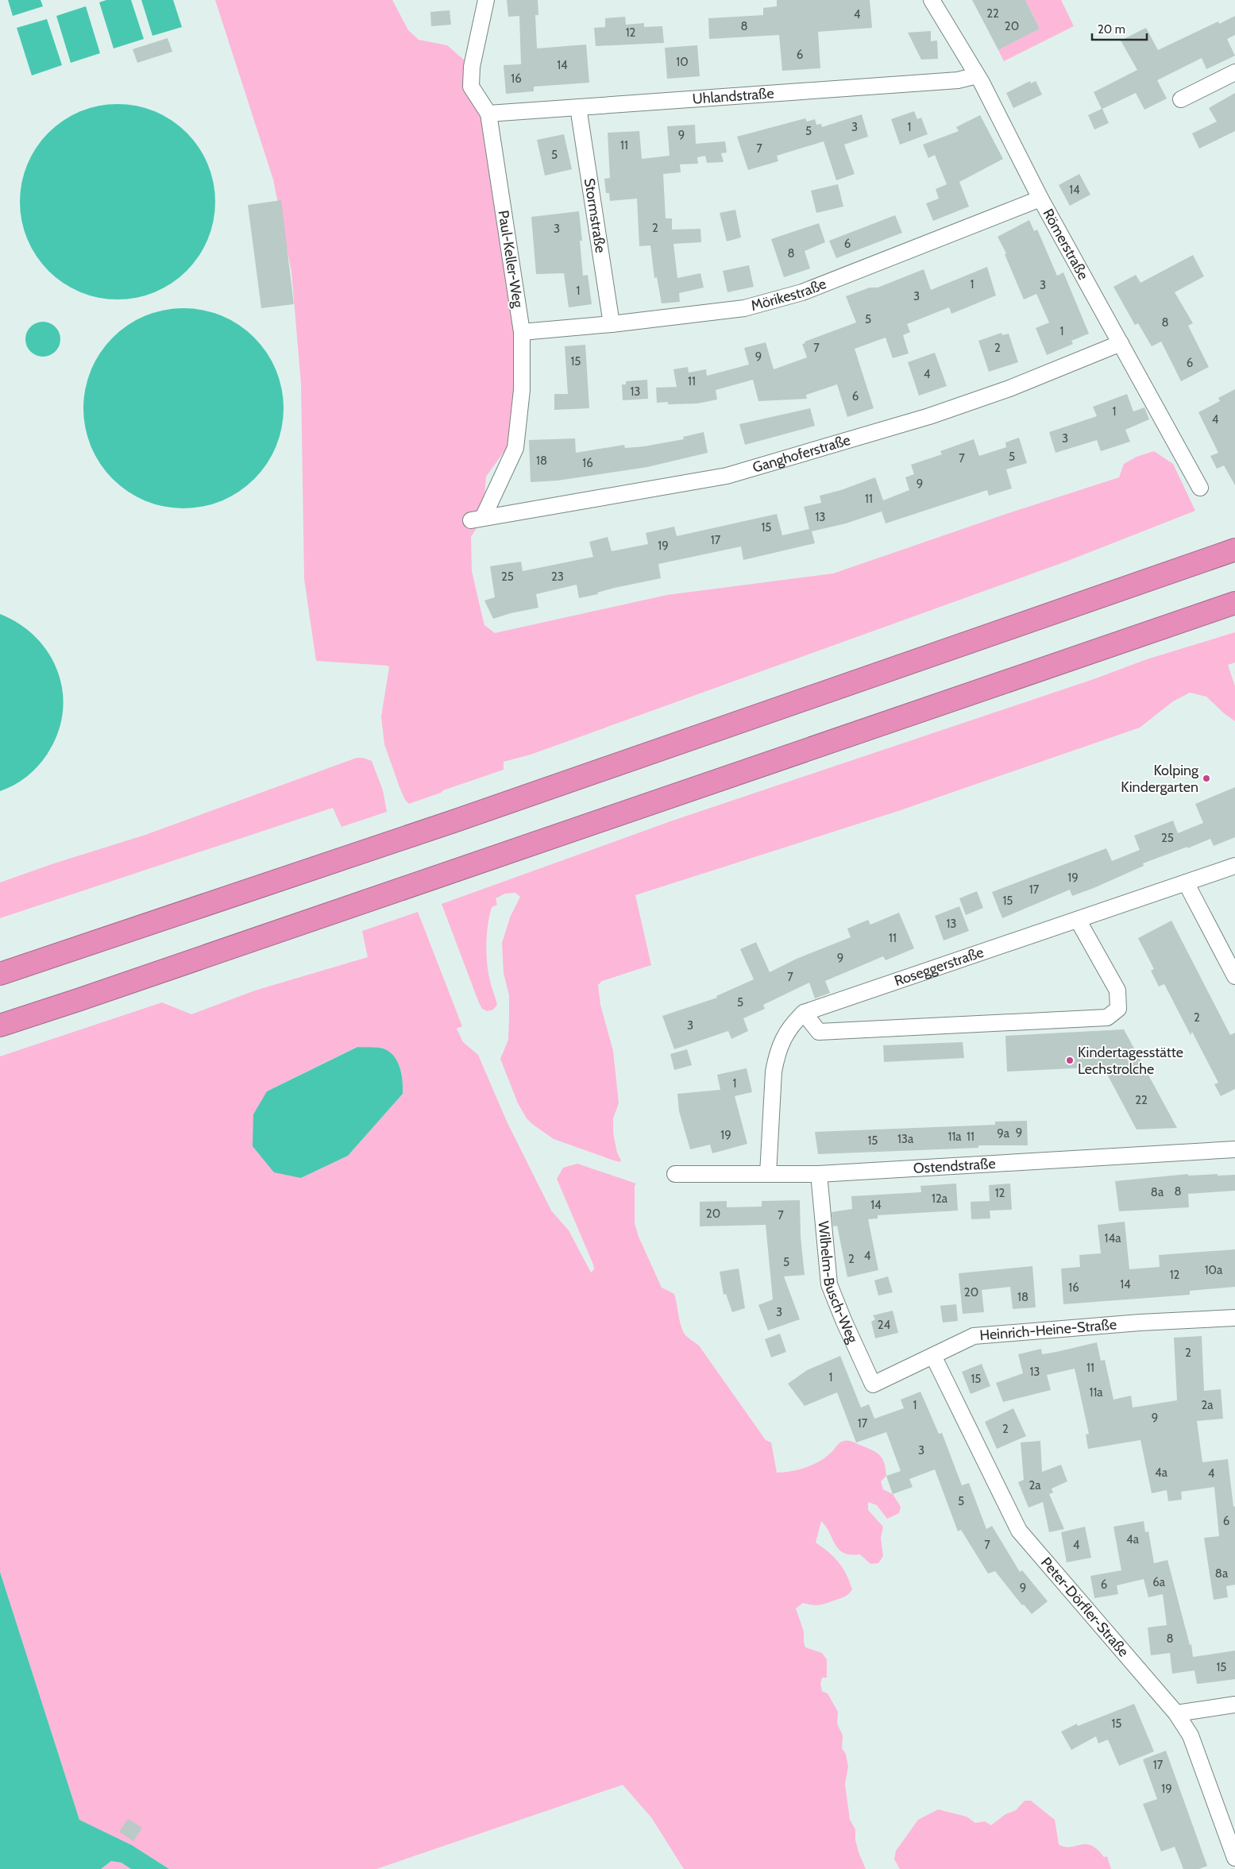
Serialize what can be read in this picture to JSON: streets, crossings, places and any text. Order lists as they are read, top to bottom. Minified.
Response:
{"streets":{"street":["Uhlandstraße","Stormstraße","Römerstraße","Paul-Keller-Weg","Mörikestraße","Ganghoferstraße","Roseggerstraße","Ostendstraße","Wilhelm-Busch-Weg","Heinrich-Heine-Straße","Peter-Dörfler-Straße"]},"crossings":[["Uhlandstraße","Stormstraße"],["Uhlandstraße","Römerstraße"],["Uhlandstraße","Paul-Keller-Weg"],["Stormstraße","Mörikestraße"],["Römerstraße","Mörikestraße"],["Römerstraße","Ganghoferstraße"],["Paul-Keller-Weg","Mörikestraße"],["Paul-Keller-Weg","Ganghoferstraße"],["Roseggerstraße","Ostendstraße"],["Ostendstraße","Wilhelm-Busch-Weg"],["Wilhelm-Busch-Weg","Heinrich-Heine-Straße"],["Heinrich-Heine-Straße","Peter-Dörfler-Straße"]],"places":["Kolping Kindergarten","Kindertagesstätte Lechstrolche"],"house_numbers":["22","4","8","20","12","6","10","14","16","3","1","5","9","11","7","5","14","2","3","6","8","1","3","1","3","5","8","1","7","2","9","15","6","4","11","13","6","1","4","3","5","7","18","16","9","11","13","15","17","19","25","23","25","19","17","15","13","11","9","7","5","2","3","1","22","9","9a","19","11a","11","13a","15","8","8a","12","12a","14","20","7","14a","4","2","5","10a","12","14","16","20","18","3","24","2","11","13","1","15","11a","1","2a","9","17","2","3","4a","4","2a","5","6","4a","7","4","8a","6a","6","9","8","15","15","17","19"],"scale_bar":"20 m"}
